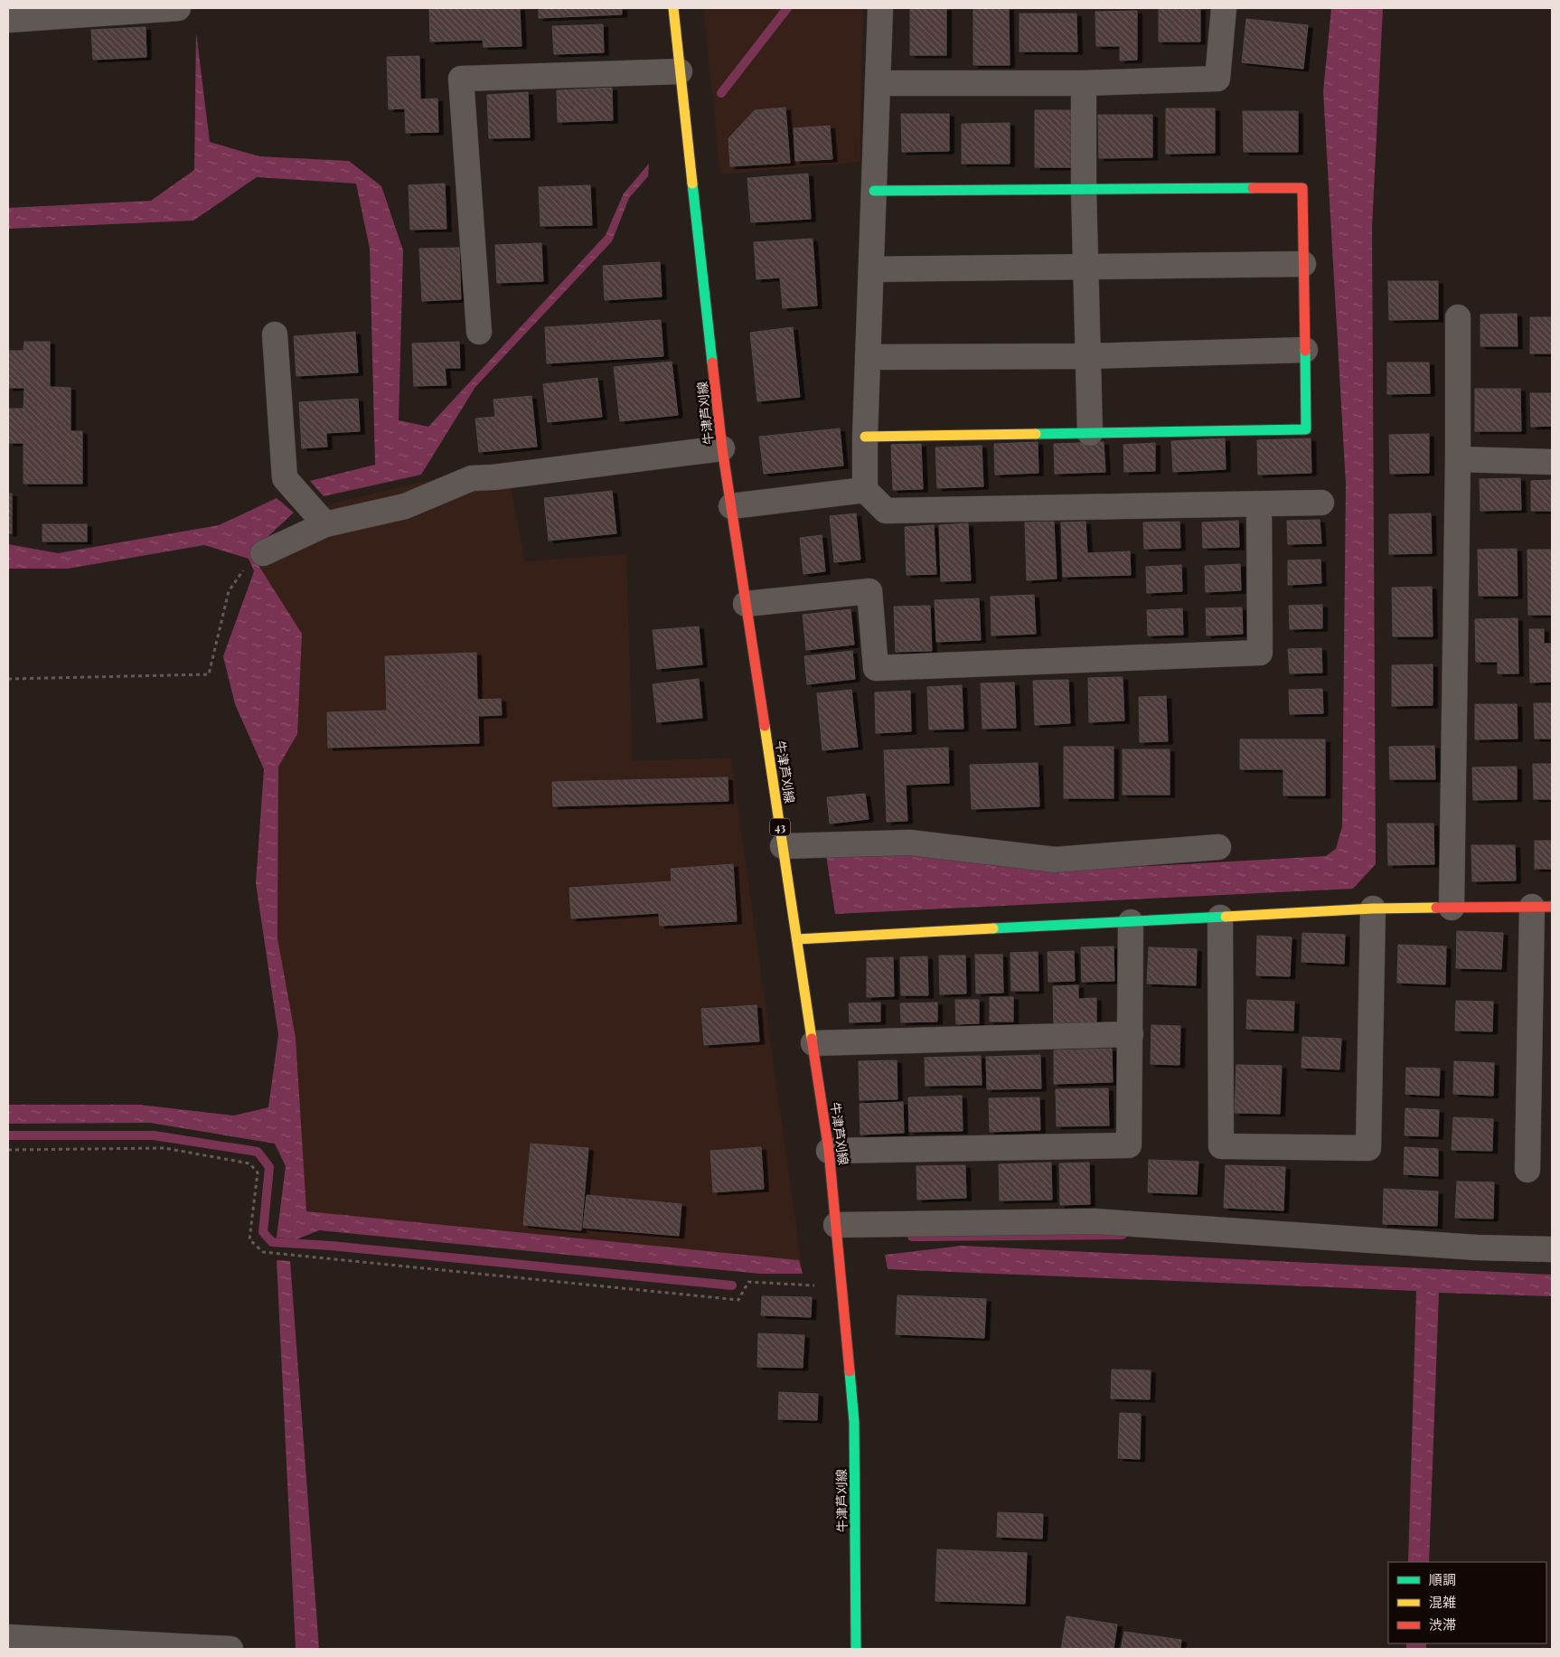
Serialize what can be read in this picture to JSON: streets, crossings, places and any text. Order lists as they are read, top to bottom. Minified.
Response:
{"streets":{"street":["牛津芦刈線","43"]},"legend":["順調","混雑","渋滞"]}
